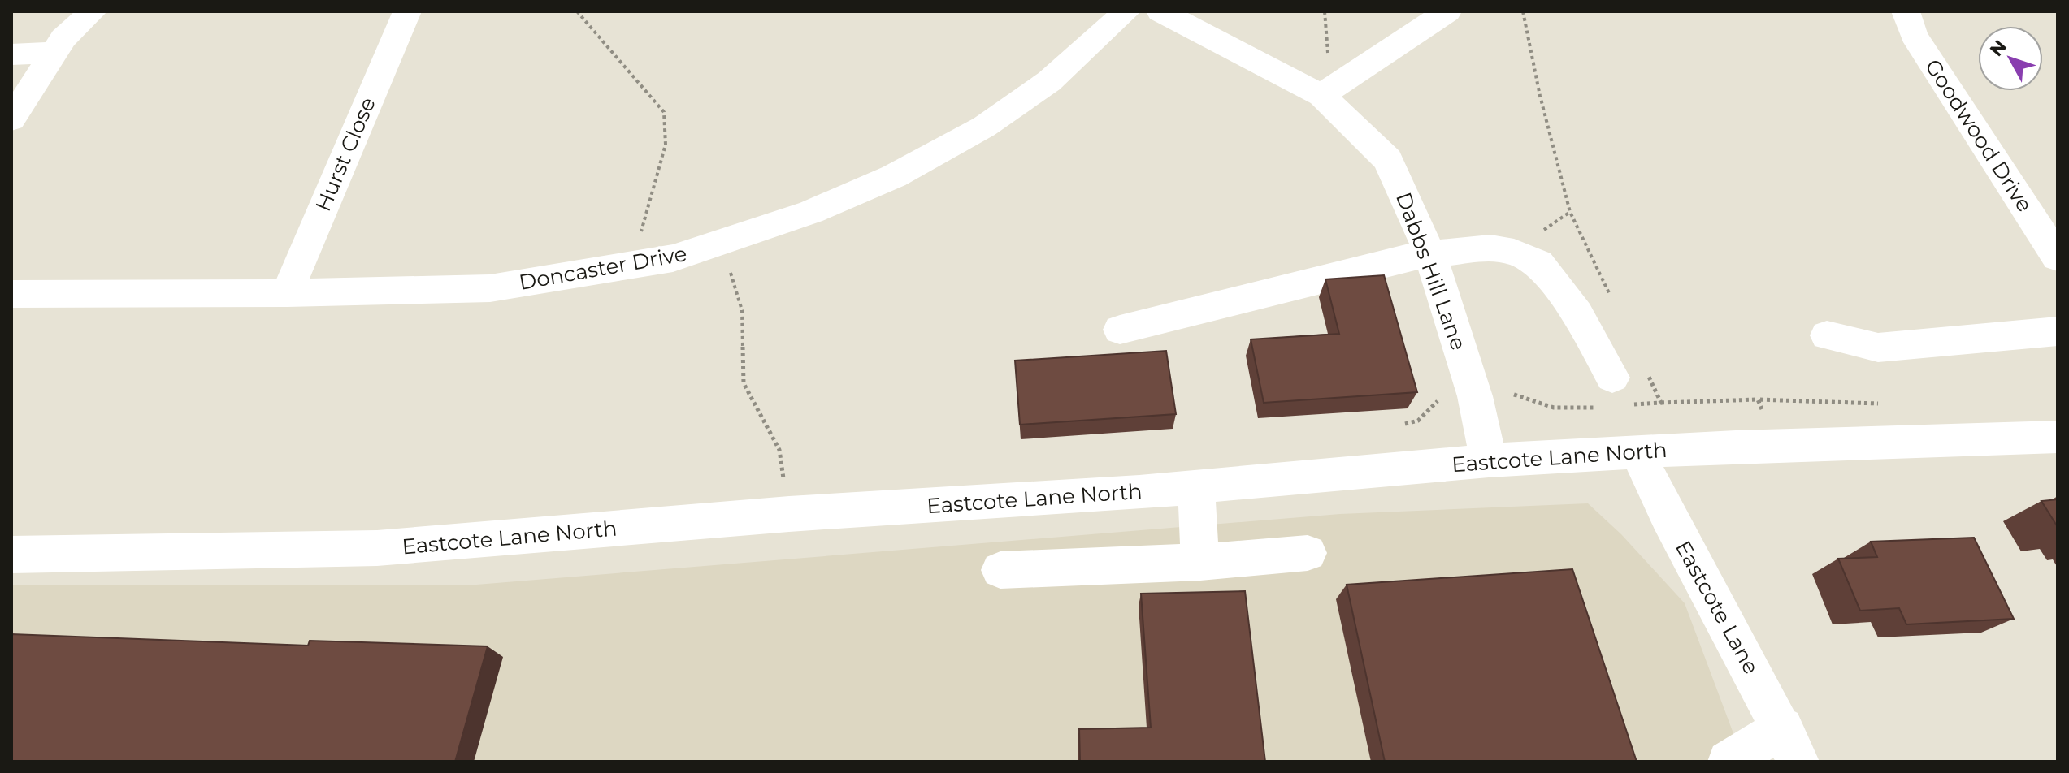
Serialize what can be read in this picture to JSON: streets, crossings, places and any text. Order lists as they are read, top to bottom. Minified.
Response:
{"streets":{"street":["Goodwood Drive","Hurst Close","Doncaster Drive","Dabbs Hill Lane","Eastcote Lane North","Eastcote Lane"]},"crossings":[["Hurst Close","Doncaster Drive"],["Dabbs Hill Lane","Eastcote Lane North"],["Eastcote Lane North","Eastcote Lane"]],"north":"top left"}
